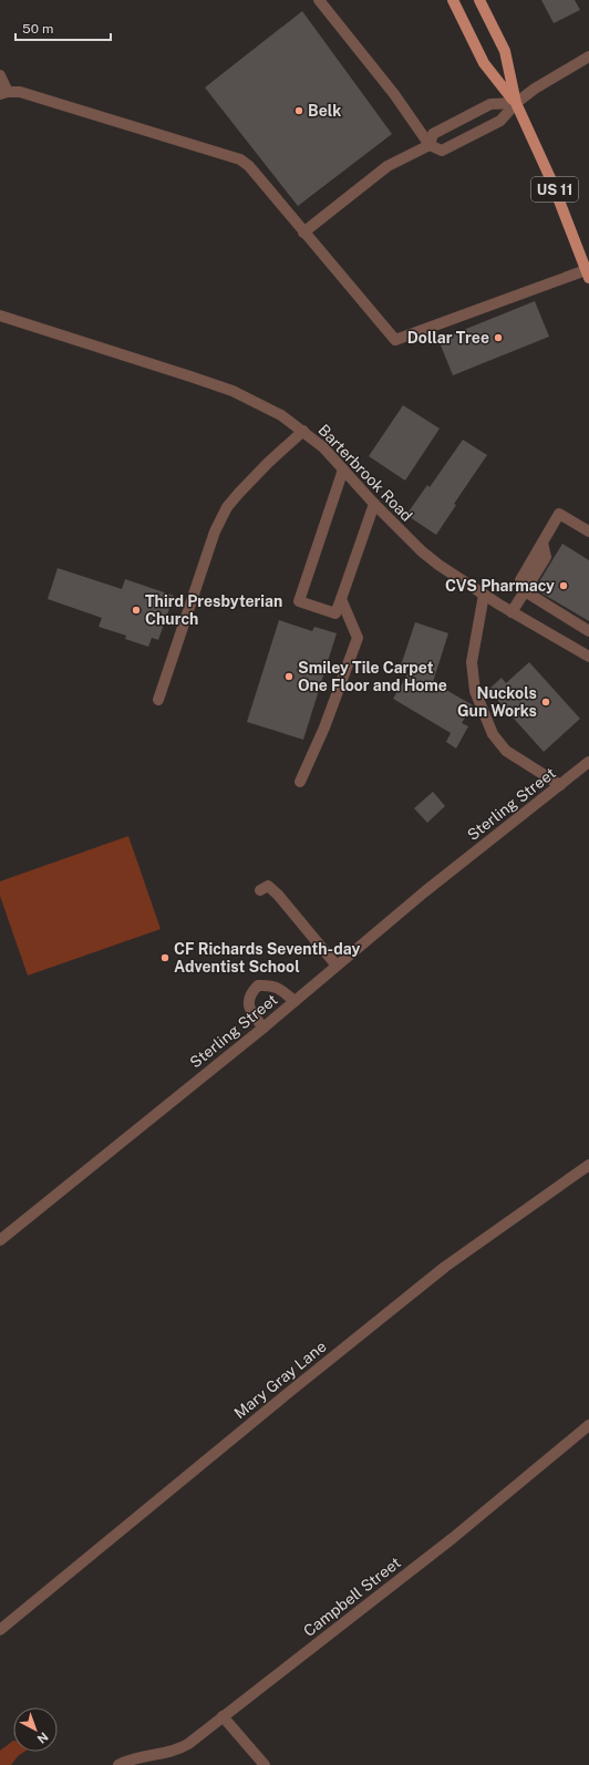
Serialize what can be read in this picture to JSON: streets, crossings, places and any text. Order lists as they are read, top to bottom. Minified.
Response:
{"streets":{"main road":["US 11"],"street":["Barterbrook Road","Sterling Street","Mary Gray Lane","Campbell Street"]},"places":["Belk","Dollar Tree","CVS Pharmacy","Third Presbyterian Church","Smiley Tile Carpet One Floor and Home","Nuckols Gun Works","CF Richards Seventh-day Adventist School"],"scale_bar":"50 m","north":"bottom right"}
